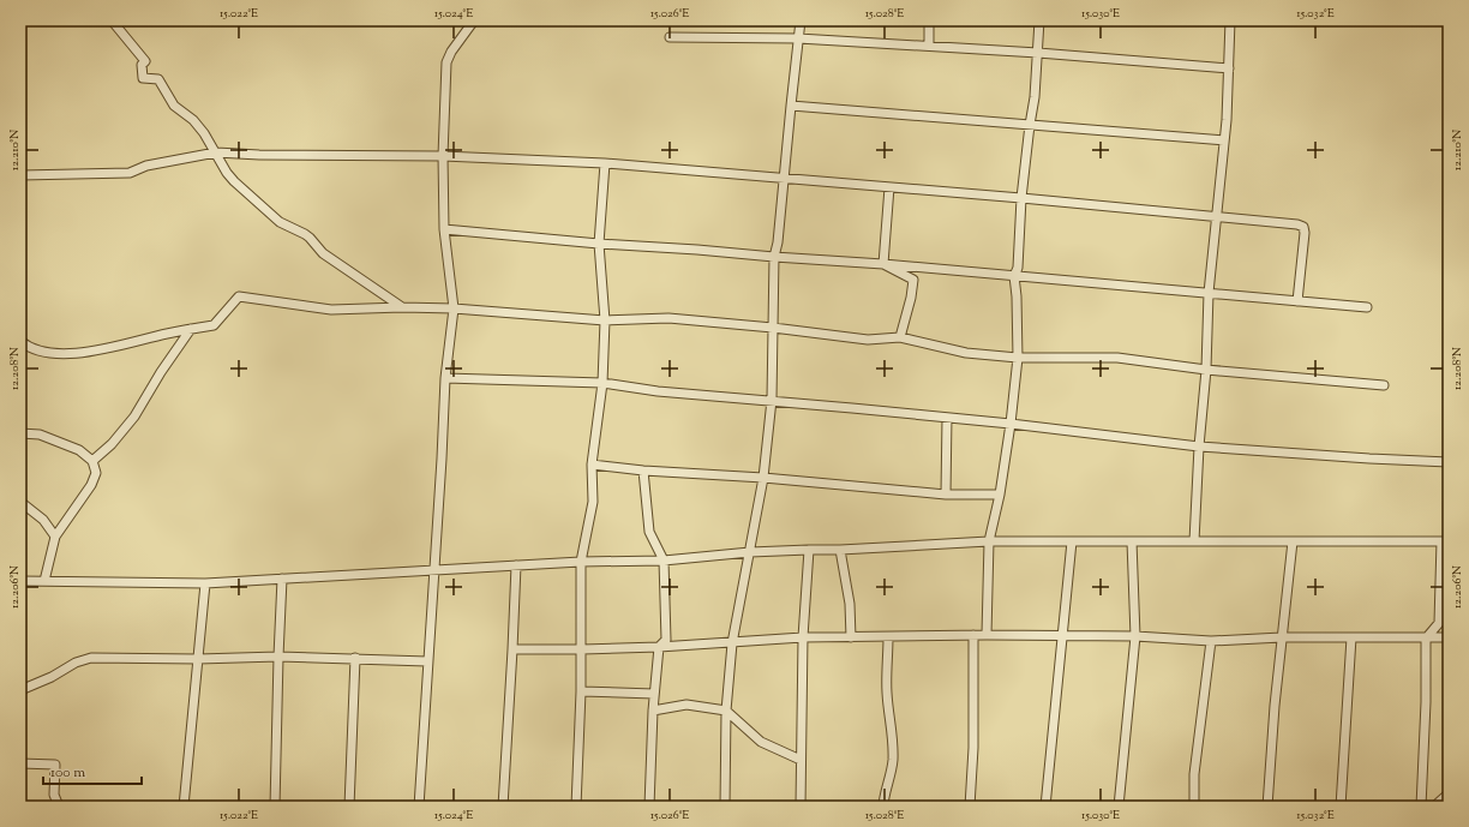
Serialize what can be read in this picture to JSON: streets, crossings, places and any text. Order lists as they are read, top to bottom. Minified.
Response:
{"scale_bar":"100 m","coordinates":["15.022°E","15.024°E","15.026°E","15.028°E","15.030°E","15.032°E","12.210°N","12.208°N","12.206°N"]}
